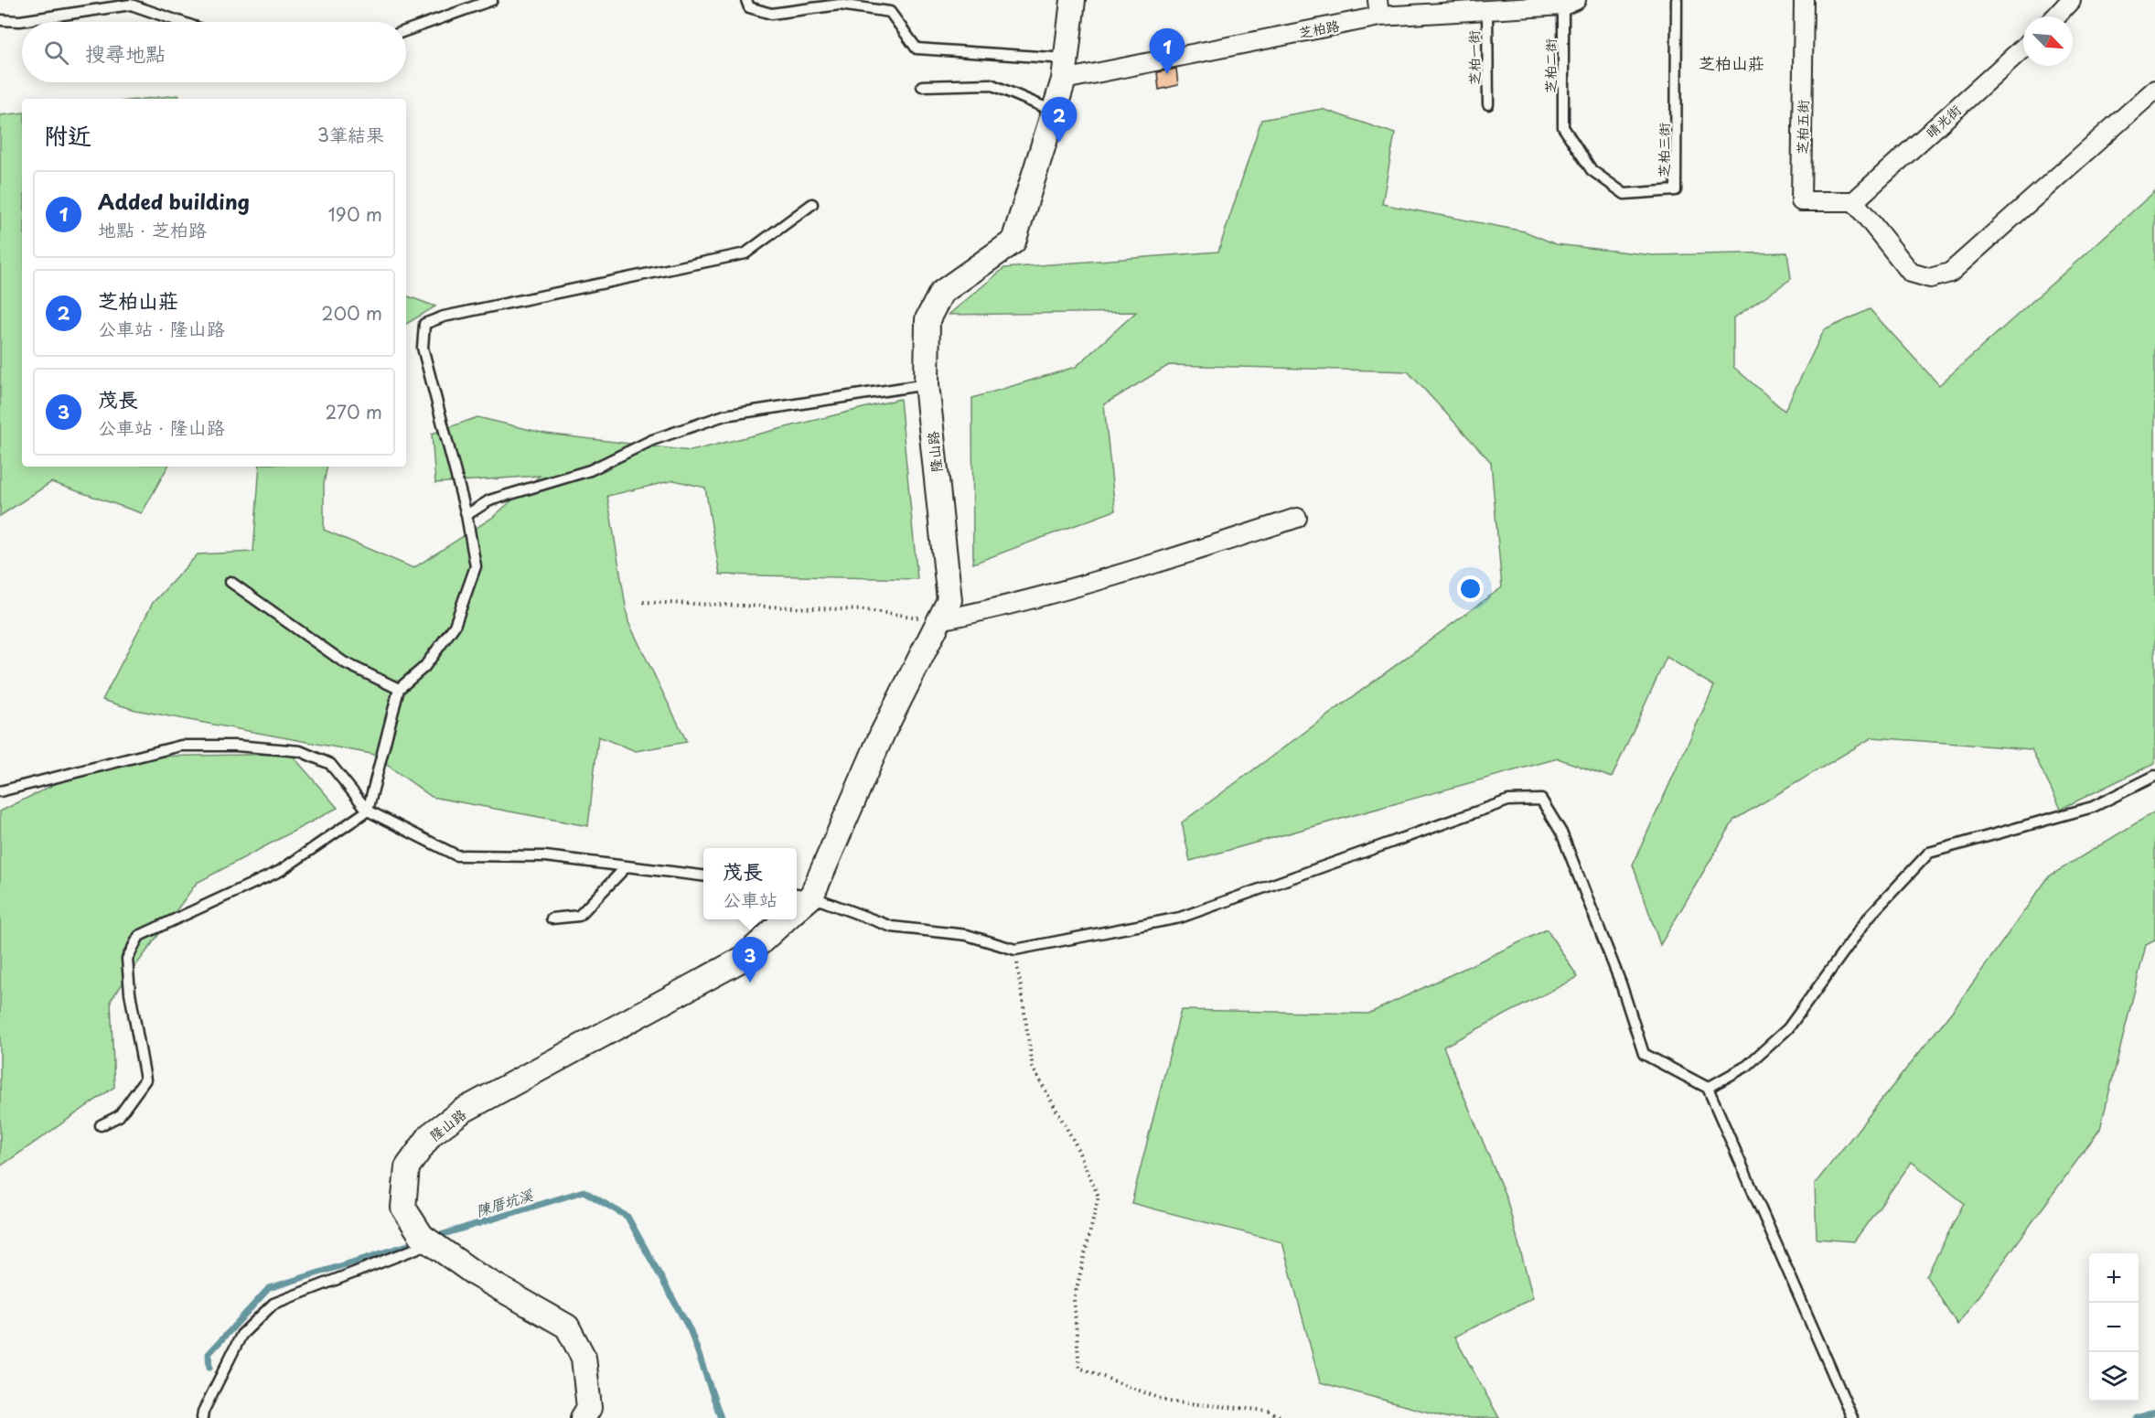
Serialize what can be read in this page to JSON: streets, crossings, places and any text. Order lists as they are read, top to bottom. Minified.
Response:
{"streets":{"street":["芝柏路","晴光街","芝柏五街","隆山路"],"lane":["芝柏一街","芝柏二街","芝柏三街"]},"crossings":[["芝柏路","芝柏一街"],["芝柏路","芝柏二街"],["芝柏路","隆山路"],["芝柏二街","芝柏三街"],["晴光街","芝柏五街"]],"districts":["芝柏山莊"],"water":["陳厝坑溪"],"north":"bottom right","page":{"search":"搜尋地點","pins":["1","2","3"],"heading":["附近","3筆結果"],"list":[{"mark":"1","name":"Added building","note":"地點 · 芝柏路","value":"190 m"},{"mark":"2","name":"芝柏山莊","note":"公車站 · 隆山路","value":"200 m"},{"mark":"3","name":"茂長","note":"公車站 · 隆山路","value":"270 m"}],"popup":["茂長","公車站"],"map_buttons":["+","−"]}}
